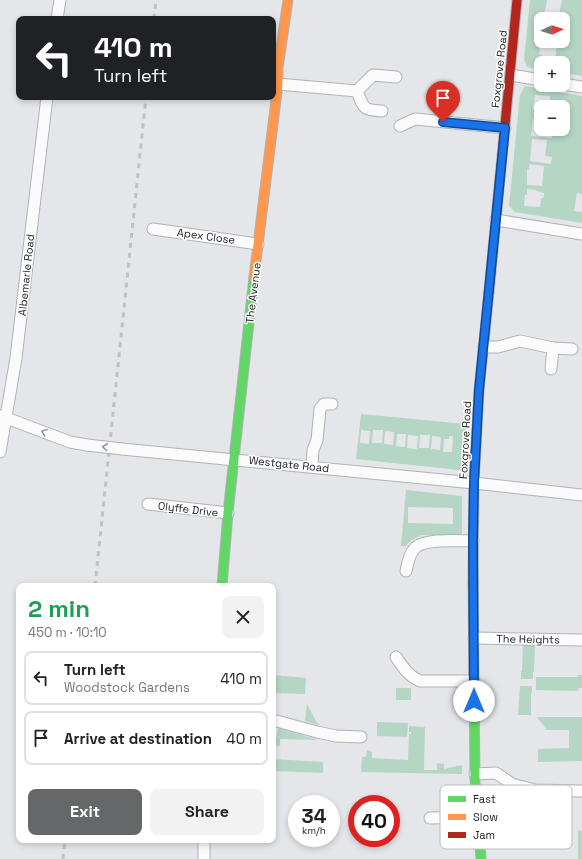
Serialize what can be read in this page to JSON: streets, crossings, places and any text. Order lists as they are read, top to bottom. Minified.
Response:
{"streets":{"street":["Foxgrove Road","Apex Close","Albemarle Road","The Avenue","Westgate Road","Olyffe Drive","The Heights"]},"crossings":[["Foxgrove Road","Westgate Road"],["Foxgrove Road","The Heights"],["Apex Close","The Avenue"],["Albemarle Road","Westgate Road"],["The Avenue","Westgate Road"],["The Avenue","Olyffe Drive"]],"one_way":["Westgate Road"],"legend":["Fast","Slow","Jam"],"north":"right","page":{"map_buttons":["+","−"],"turn":["410 m","Turn left"],"heading":["2 min","450 m · 10:10"],"list":[{"name":"Turn left","note":"Woodstock Gardens","value":"410 m"},{"name":"Arrive at destination","value":"40 m"}],"buttons":["Exit","Share"],"speed":"34 km/h","limit":"40"}}
